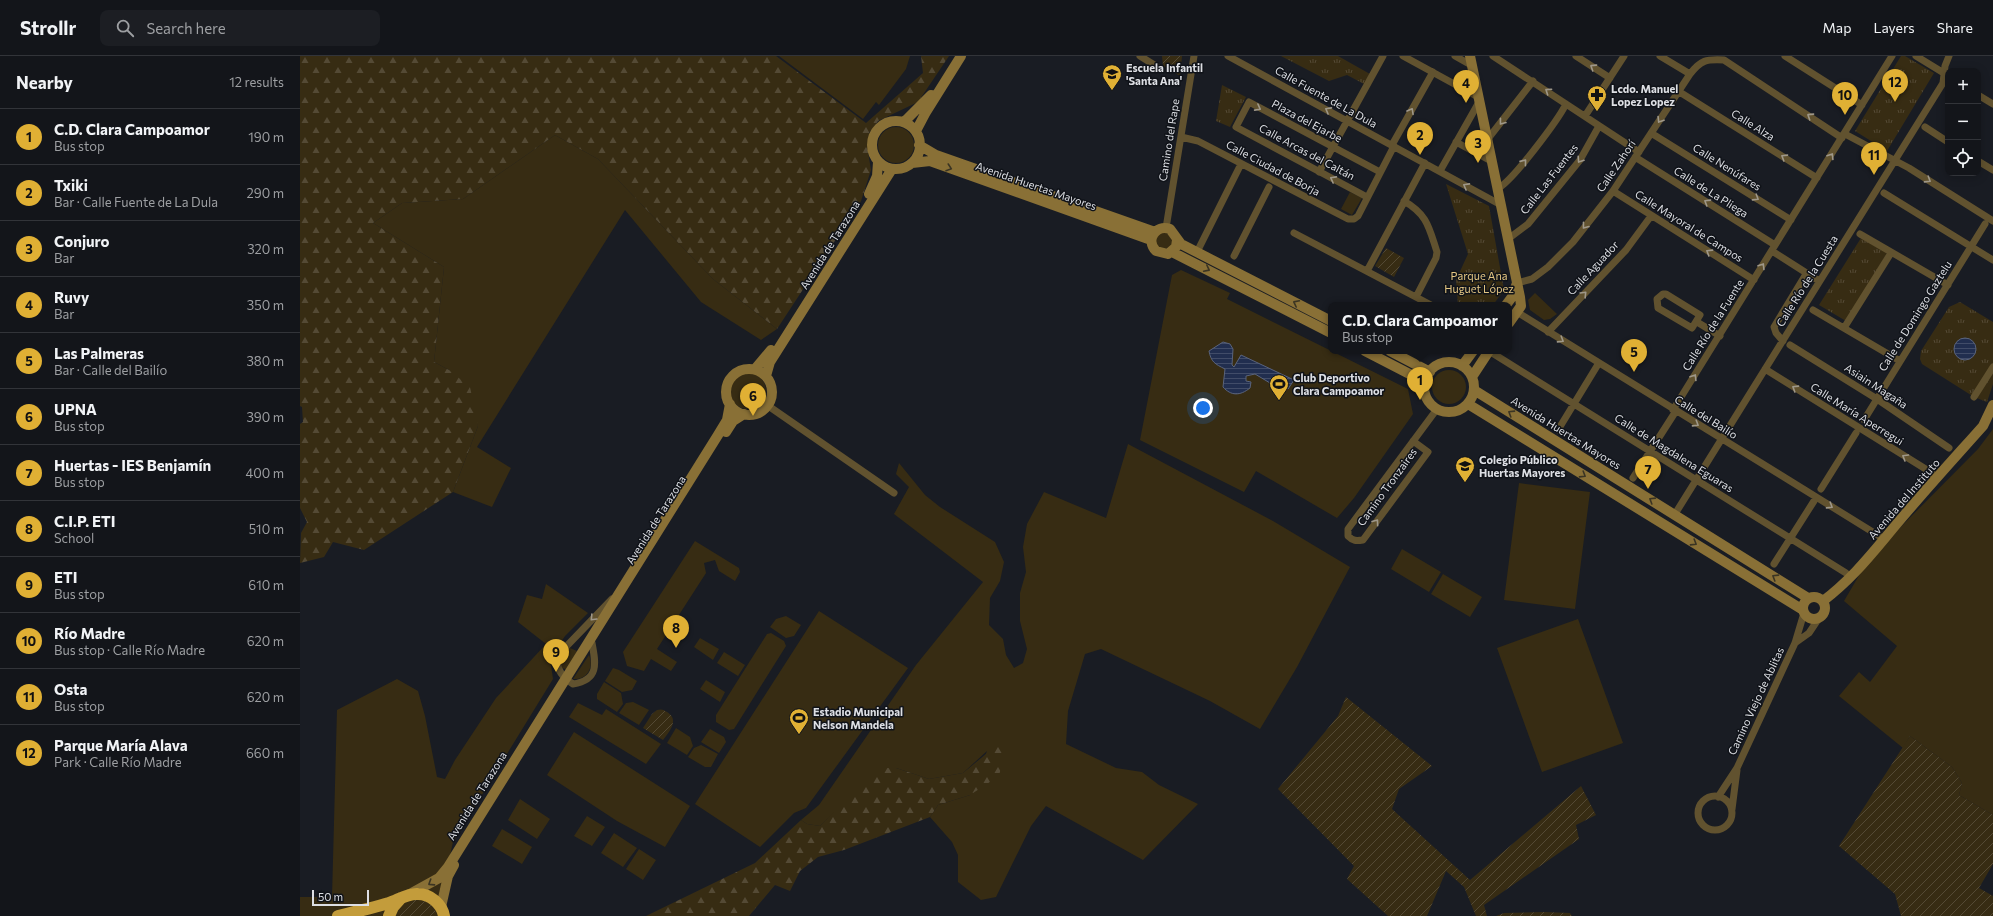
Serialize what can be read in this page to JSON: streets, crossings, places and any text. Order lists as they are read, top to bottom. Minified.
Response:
{"streets":{"street":["Calle Fuente de La Dula","Plaza del Ejarbe","Calle Alza","Camino del Rape","Calle Arcas del Caltán","Calle Zahorí","Calle Nenúfares","Calle Ciudad de Borja","Calle Las Fuentes","Avenida Huertas Mayores","Calle de La Pliega","Calle Mayoral de Campos","Avenida de Tarazona","Calle Aguador","Calle Río de la Cuesta","Calle de Domingo Gaztelu","Calle Río de la Fuente","Asiain Magaña","Calle María Aperregui","Calle del Bailío","Calle de Magdalena Eguaras","Camino Tronzaires","Avenida del Instituto","Camino Viejo de Ablitas"]},"crossings":[["Plaza del Ejarbe","Calle Arcas del Caltán"],["Calle Alza","Calle Zahorí"],["Calle Alza","Calle Río de la Fuente"],["Camino del Rape","Calle Ciudad de Borja"],["Camino del Rape","Avenida Huertas Mayores"],["Calle Arcas del Caltán","Calle Ciudad de Borja"],["Calle Zahorí","Calle Nenúfares"],["Calle Zahorí","Calle de La Pliega"],["Calle Zahorí","Calle Mayoral de Campos"],["Calle Nenúfares","Calle Río de la Fuente"],["Calle Las Fuentes","Calle de La Pliega"],["Avenida Huertas Mayores","Avenida de Tarazona"],["Avenida Huertas Mayores","Calle Río de la Cuesta"],["Avenida Huertas Mayores","Camino Tronzaires"],["Avenida Huertas Mayores","Avenida del Instituto"],["Avenida Huertas Mayores","Camino Viejo de Ablitas"],["Calle de La Pliega","Calle Río de la Fuente"],["Calle Mayoral de Campos","Calle Aguador"],["Calle Mayoral de Campos","Calle Río de la Fuente"],["Calle Aguador","Calle del Bailío"],["Calle Río de la Cuesta","Calle María Aperregui"],["Calle Río de la Cuesta","Calle del Bailío"],["Calle Río de la Cuesta","Calle de Magdalena Eguaras"],["Calle de Domingo Gaztelu","Asiain Magaña"],["Calle Río de la Fuente","Calle del Bailío"],["Calle Río de la Fuente","Calle de Magdalena Eguaras"],["Calle María Aperregui","Avenida del Instituto"],["Calle del Bailío","Avenida del Instituto"],["Avenida del Instituto","Camino Viejo de Ablitas"]],"one_way":["Calle Fuente de La Dula","Calle Arcas del Caltán","Calle Zahorí","Calle Nenúfares","Calle de La Pliega","Calle Mayoral de Campos","Calle Aguador","Calle Río de la Fuente","Calle María Aperregui","Calle del Bailío"],"parks":["Parque Ana Huguet López"],"places":{"school or university":["Escuela Infantil 'Santa Ana'","Colegio Público Huertas Mayores"],"pharmacy":["Lcdo. Manuel Lopez Lopez"],"sports":["Club Deportivo Clara Campoamor","Estadio Municipal Nelson Mandela"]},"scale_bar":"50 m","page":{"header":"Strollr","search":"Search here","nav":["Map","Layers","Share"],"heading":["Nearby","12 results"],"map_buttons":["+","−"],"pins":["12","4","10","2","3","11","5","1","6","7","8","9"],"list":[{"mark":"1","name":"C.D. Clara Campoamor","note":"Bus stop","value":"190 m"},{"mark":"2","name":"Txiki","note":"Bar · Calle Fuente de La Dula","value":"290 m"},{"mark":"3","name":"Conjuro","note":"Bar","value":"320 m"},{"mark":"4","name":"Ruvy","note":"Bar","value":"350 m"},{"mark":"5","name":"Las Palmeras","note":"Bar · Calle del Bailío","value":"380 m"},{"mark":"6","name":"UPNA","note":"Bus stop","value":"390 m"},{"mark":"7","name":"Huertas - IES Benjamín","note":"Bus stop","value":"400 m"},{"mark":"8","name":"C.I.P. ETI","note":"School","value":"510 m"},{"mark":"9","name":"ETI","note":"Bus stop","value":"610 m"},{"mark":"10","name":"Río Madre","note":"Bus stop · Calle Río Madre","value":"620 m"},{"mark":"11","name":"Osta","note":"Bus stop","value":"620 m"},{"mark":"12","name":"Parque María Alava","note":"Park · Calle Río Madre","value":"660 m"}],"popup":["C.D. Clara Campoamor","Bus stop"],"scale":"50 m"}}
